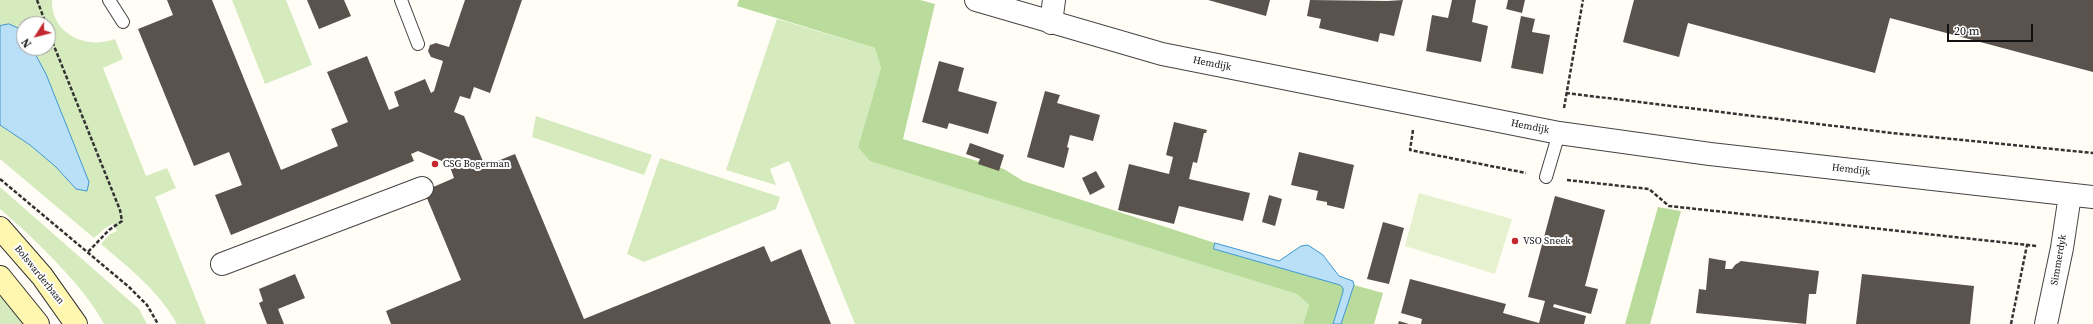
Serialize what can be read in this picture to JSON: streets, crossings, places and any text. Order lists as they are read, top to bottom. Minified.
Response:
{"streets":{"main road":["Bolswarderbaan"],"street":["Hemdijk","Simmerdyk"]},"crossings":[["Hemdijk","Simmerdyk"]],"places":["CSG Bogerman","VSO Sneek"],"scale_bar":"20 m","north":"bottom left"}
